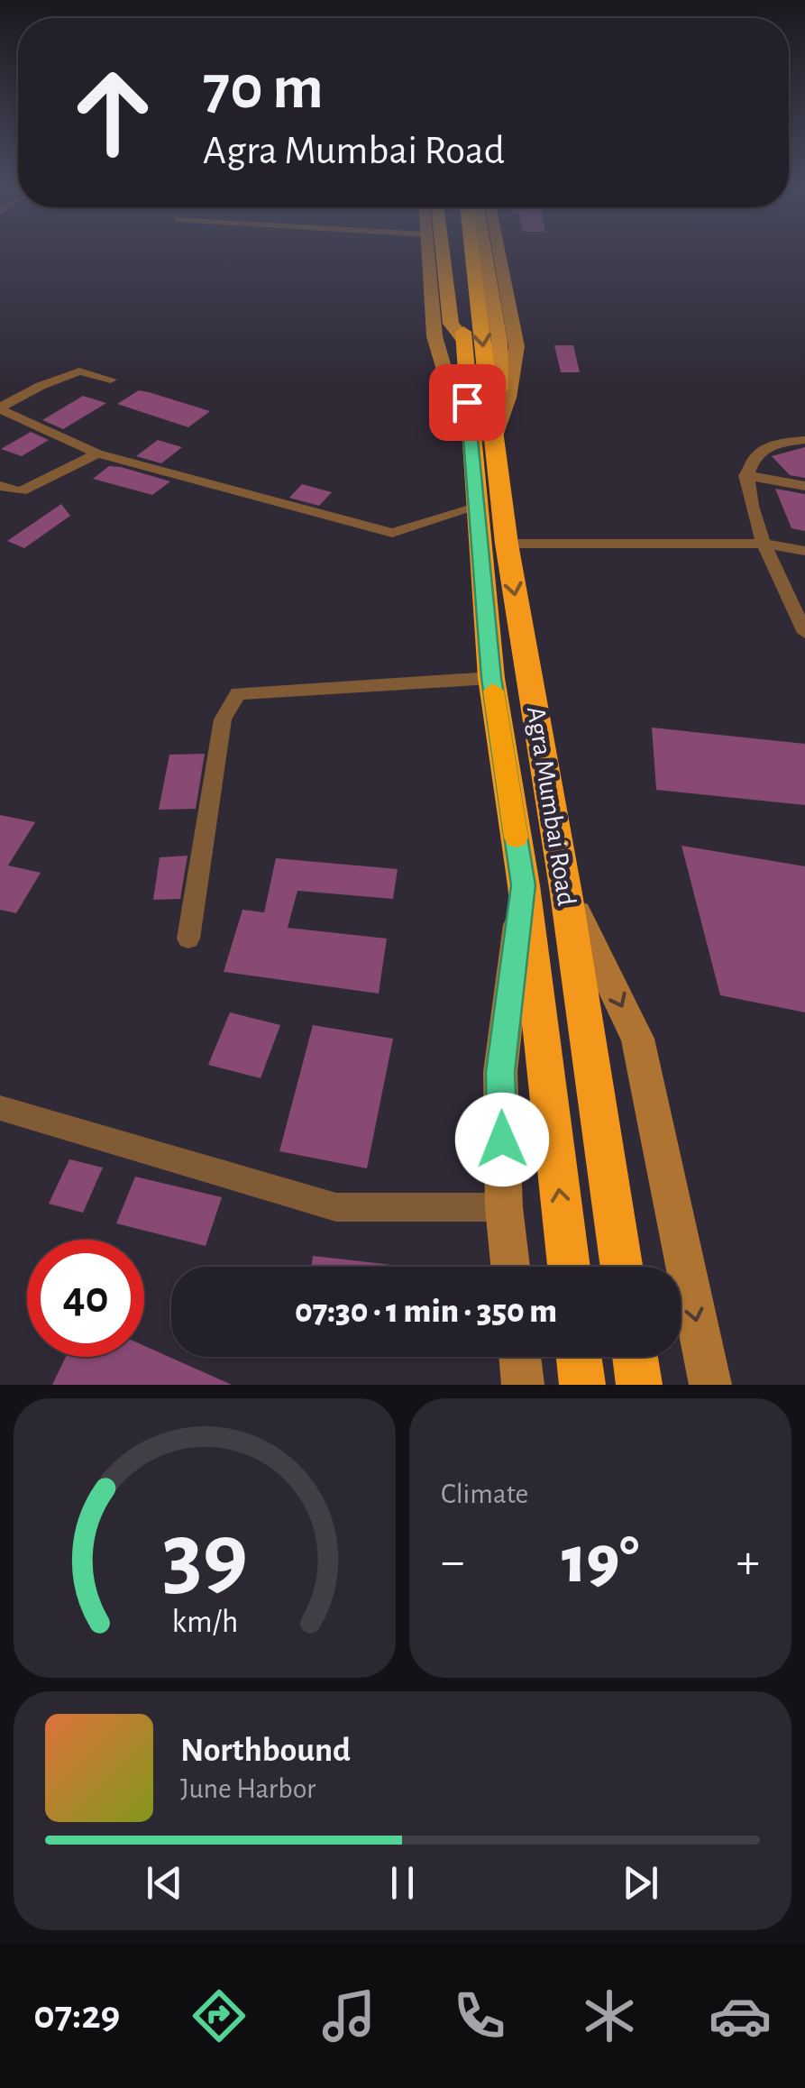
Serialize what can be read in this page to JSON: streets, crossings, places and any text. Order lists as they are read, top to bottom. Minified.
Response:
{"streets":{"highway":["Agra Mumbai Road"]},"page":{"turn":["70 m","Agra Mumbai Road"],"limit":"40","trip":"07:30 · 1 min · 350 m","tile":"Climate","heat":["−","19°","+"],"song":["Northbound","June Harbor"],"tabs":"07:29","gauge":["39","km/h"]}}
